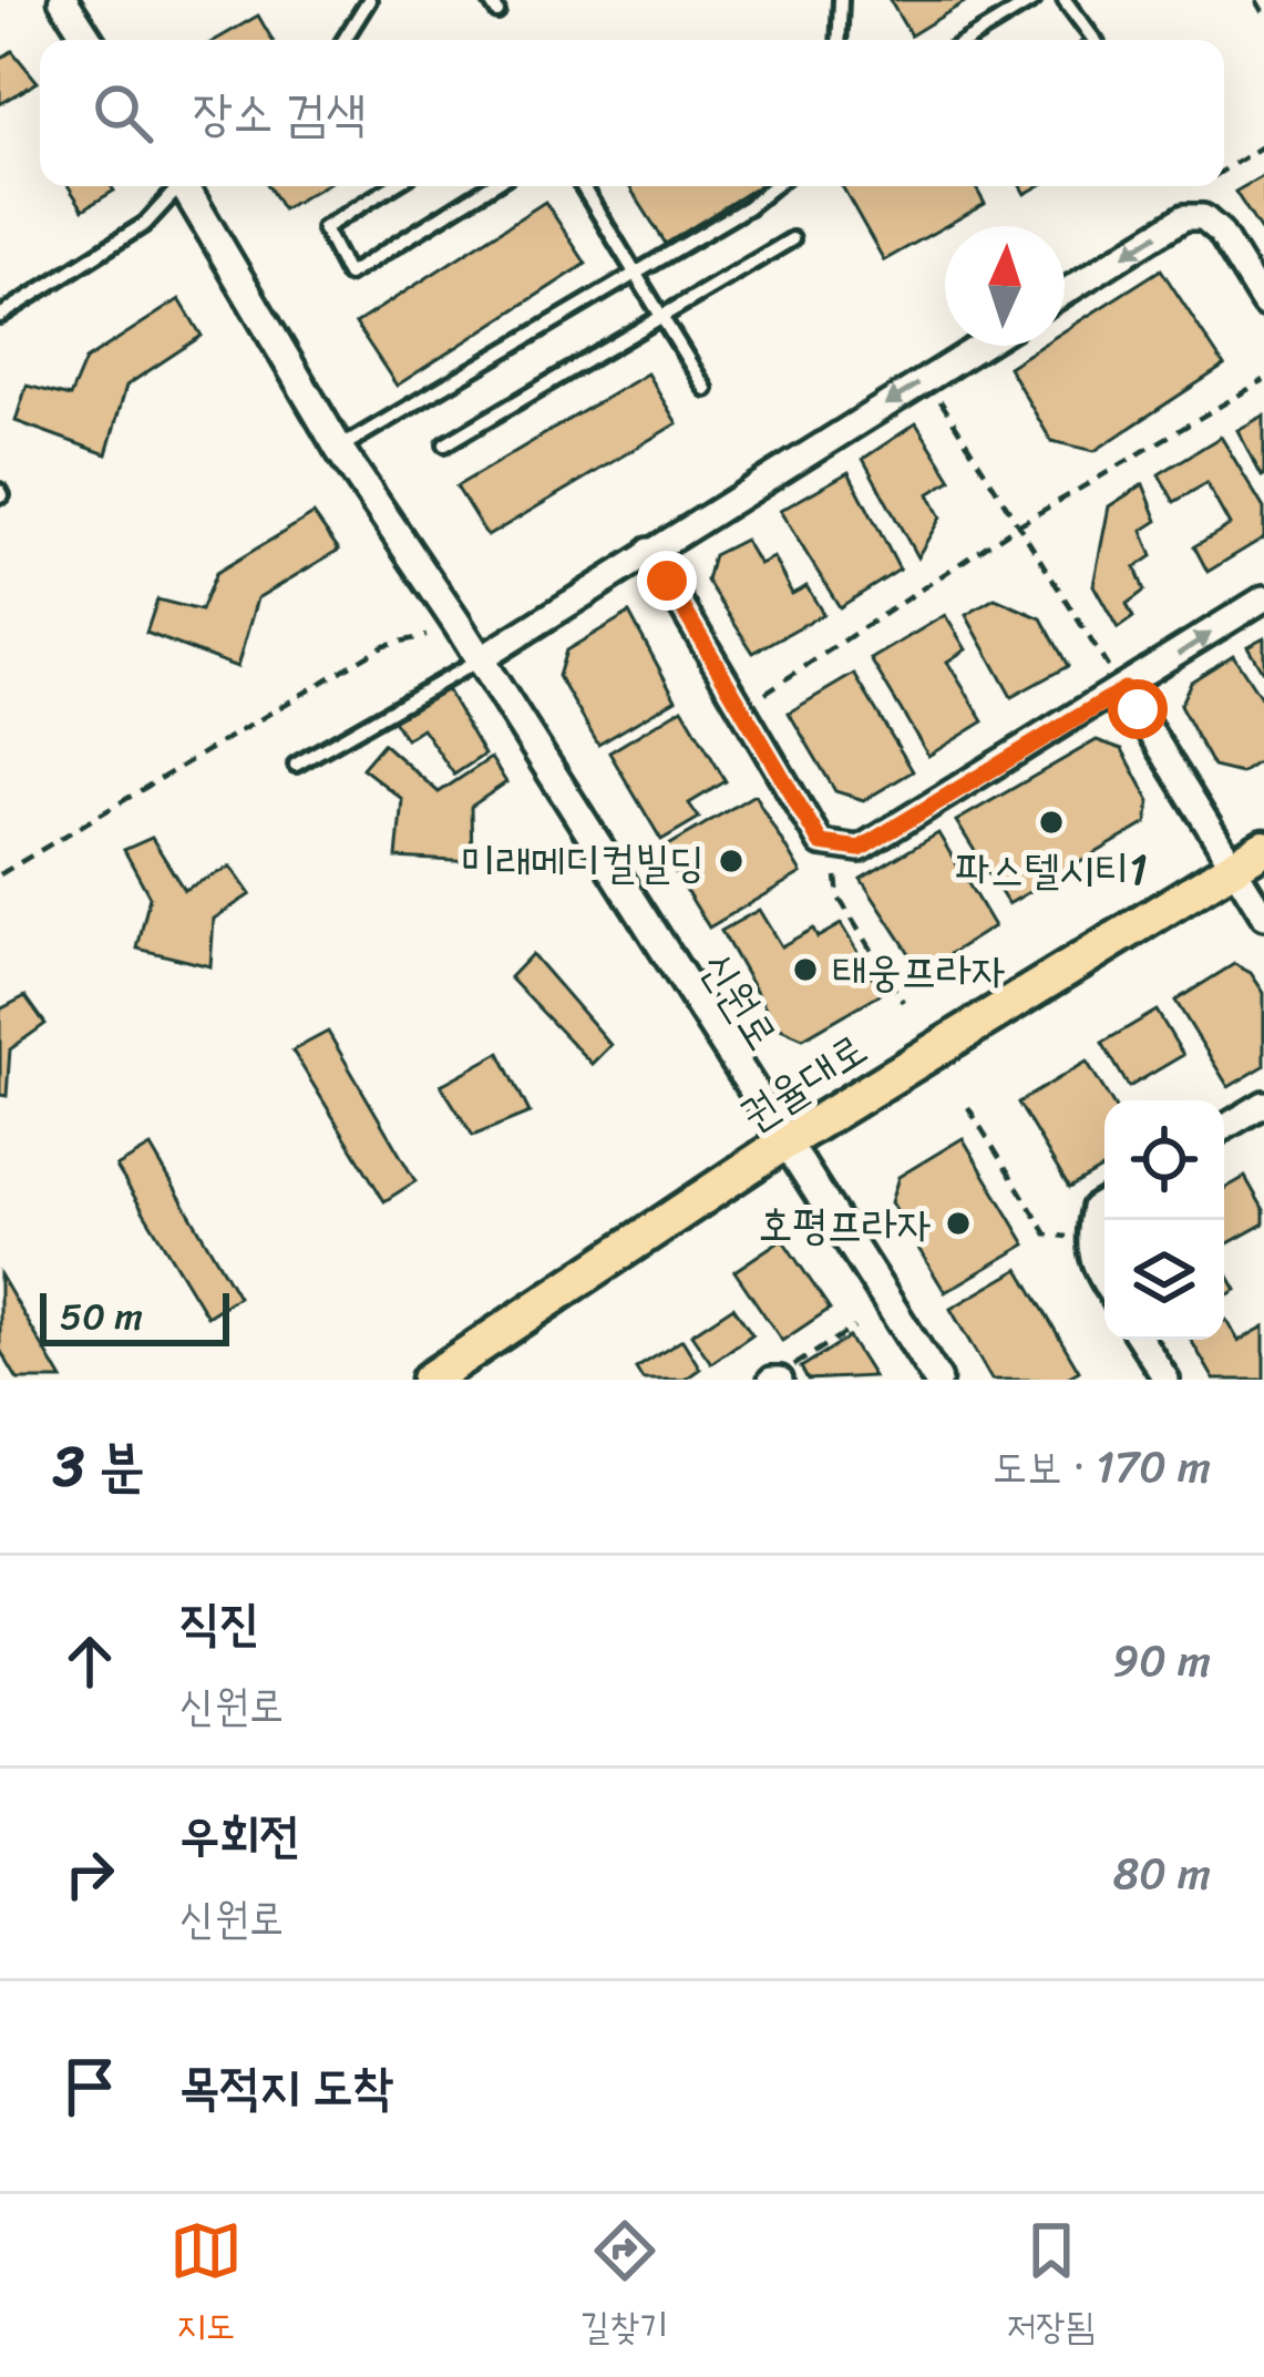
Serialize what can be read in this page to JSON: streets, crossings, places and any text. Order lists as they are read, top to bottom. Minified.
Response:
{"streets":{"main road":["권율대로"],"street":["신원로"]},"crossings":[["신원로","권율대로"]],"places":["파스텔시티1","미래메디컬빌딩","태웅프라자","호평프라자"],"scale_bar":"50 m","north":"top","page":{"search":"장소 검색","scale":"50 m","heading":["3 분","도보 · 170 m"],"list":[["직진","신원로","90 m"],["우회전","신원로","80 m"],"목적지 도착"],"nav":["지도","길찾기","저장됨"]}}
